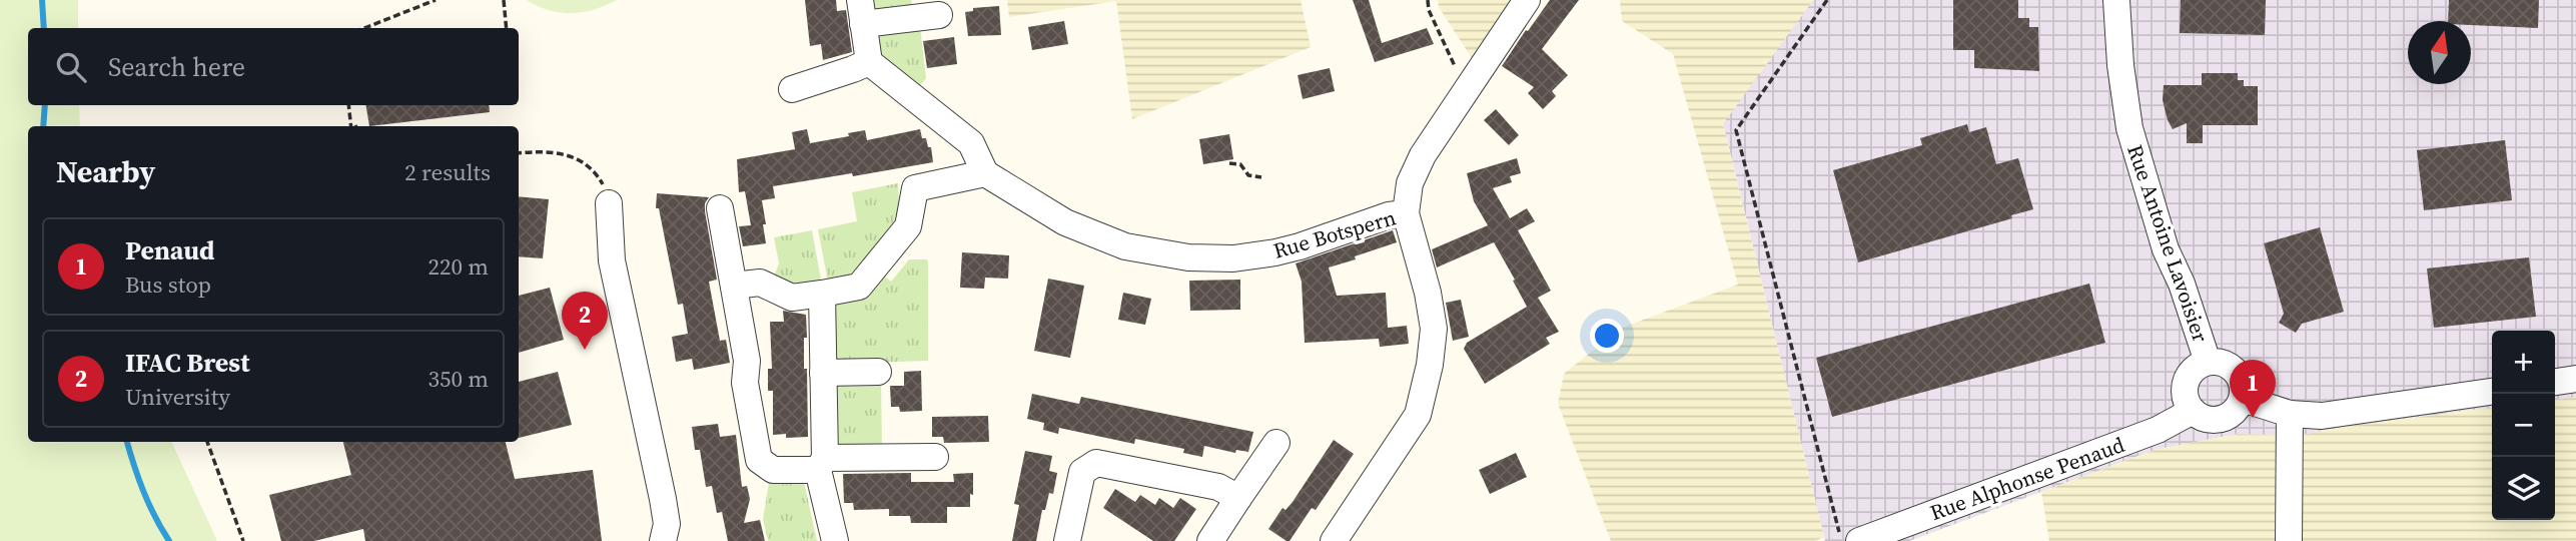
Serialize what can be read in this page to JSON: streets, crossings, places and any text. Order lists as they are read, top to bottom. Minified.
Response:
{"streets":{"street":["Rue Botspern","Rue Antoine Lavoisier","Rue Alphonse Penaud"]},"crossings":[["Rue Antoine Lavoisier","Rue Alphonse Penaud"]],"north":"top","page":{"search":"Search here","heading":["Nearby","2 results"],"list":[{"mark":"1","name":"Penaud","note":"Bus stop","value":"220 m"},{"mark":"2","name":"IFAC Brest","note":"University","value":"350 m"}],"pins":["2","1"],"map_buttons":["+","−"]}}
